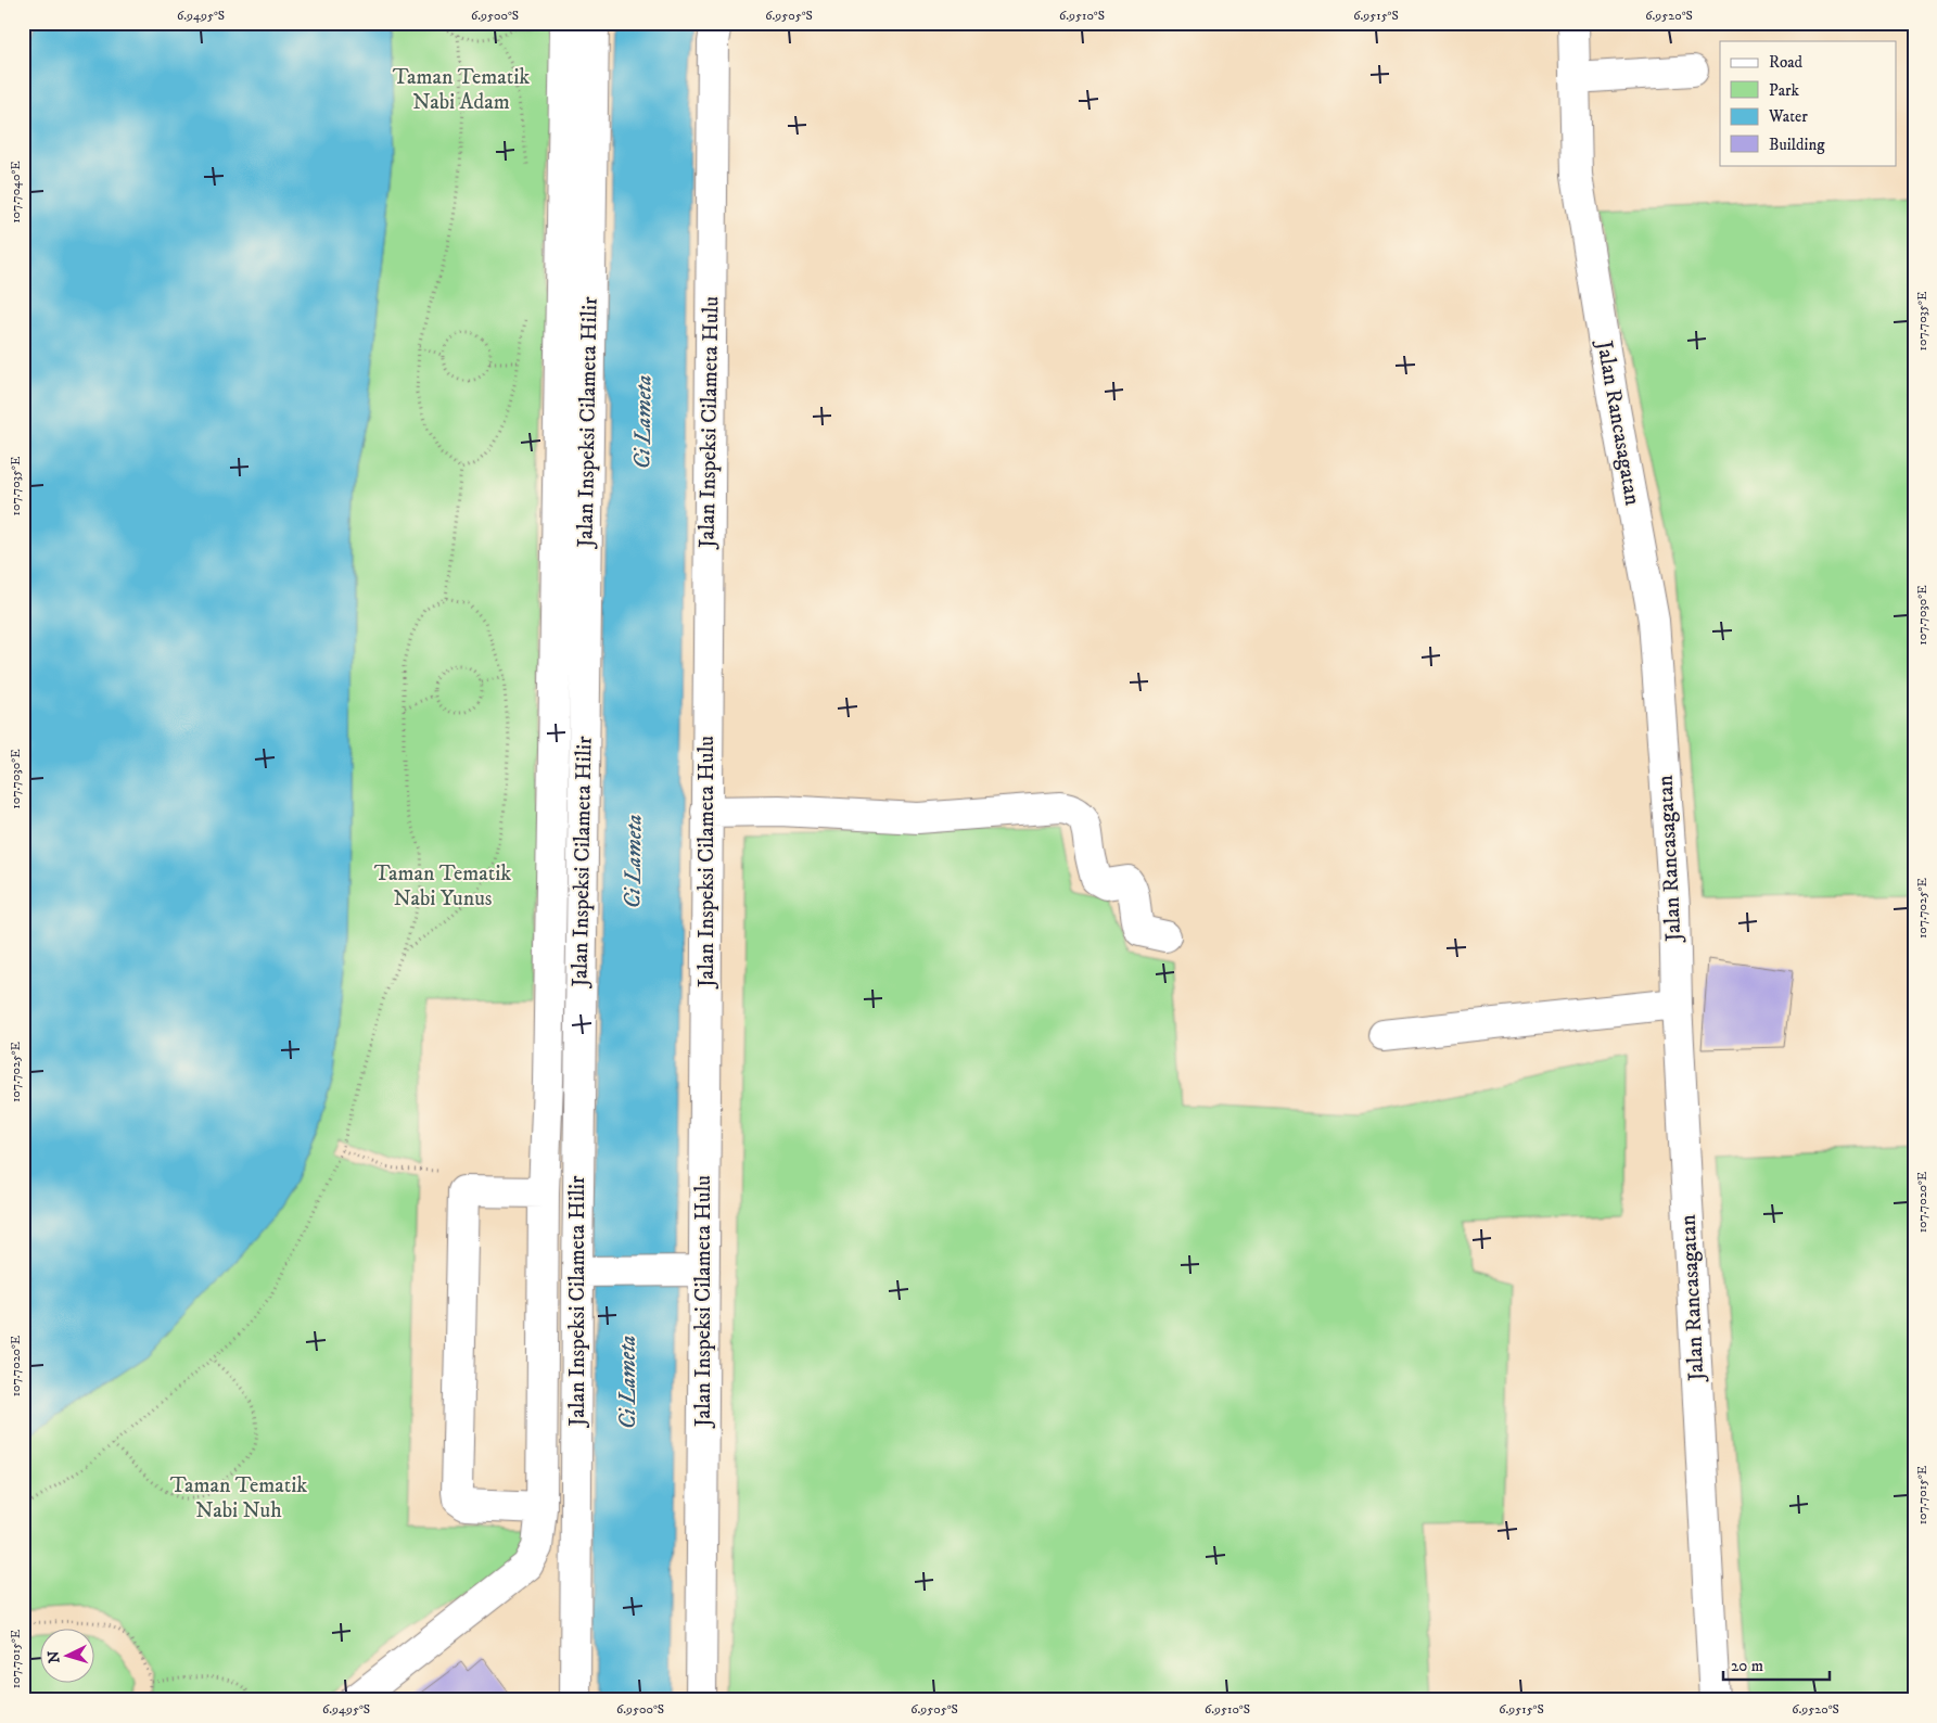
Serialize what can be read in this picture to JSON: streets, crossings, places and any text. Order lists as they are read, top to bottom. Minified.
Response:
{"streets":{"street":["Jalan Inspeksi Cilameta Hilir","Jalan Inspeksi Cilameta Hulu","Jalan Rancasagatan"]},"water":["Ci Lameta"],"parks":["Taman Tematik Nabi Adam","Taman Tematik Nabi Yunus","Taman Tematik Nabi Nuh"],"legend":["Road","Park","Water","Building"],"scale_bar":"20 m","north":"left","coordinates":["6.9495°S","6.9500°S","6.9505°S","6.9510°S","6.9515°S","6.9520°S","107.7040°E","107.7035°E","107.7030°E","107.7025°E","107.7020°E","107.7015°E"]}
